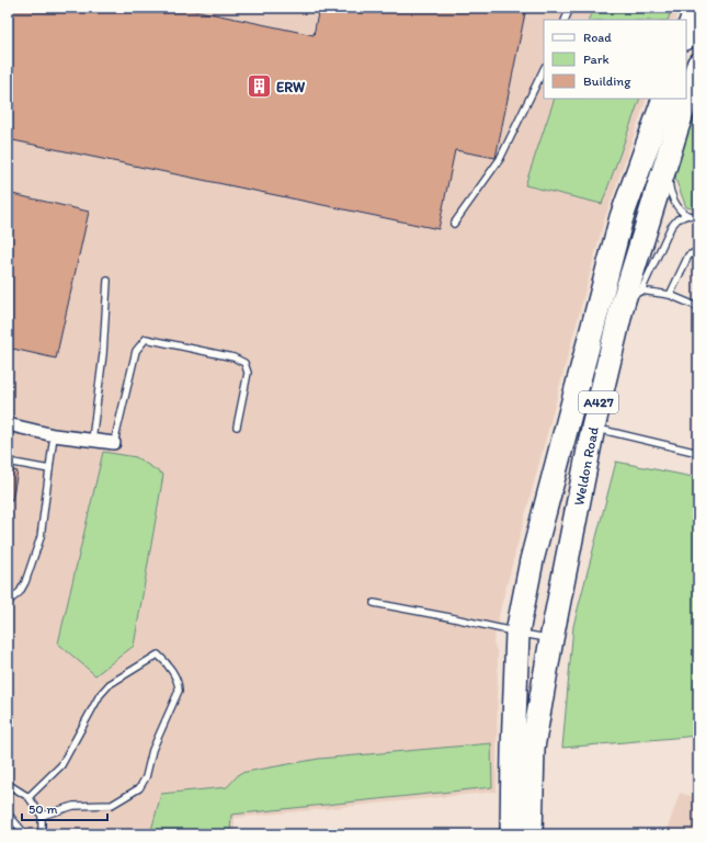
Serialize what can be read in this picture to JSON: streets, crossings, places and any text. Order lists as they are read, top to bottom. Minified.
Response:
{"streets":{"highway":["A427","Weldon Road"]},"crossings":[["A427","Weldon Road"]],"places":{"building":["ERW"]},"legend":["Road","Park","Building"],"scale_bar":"50 m"}
